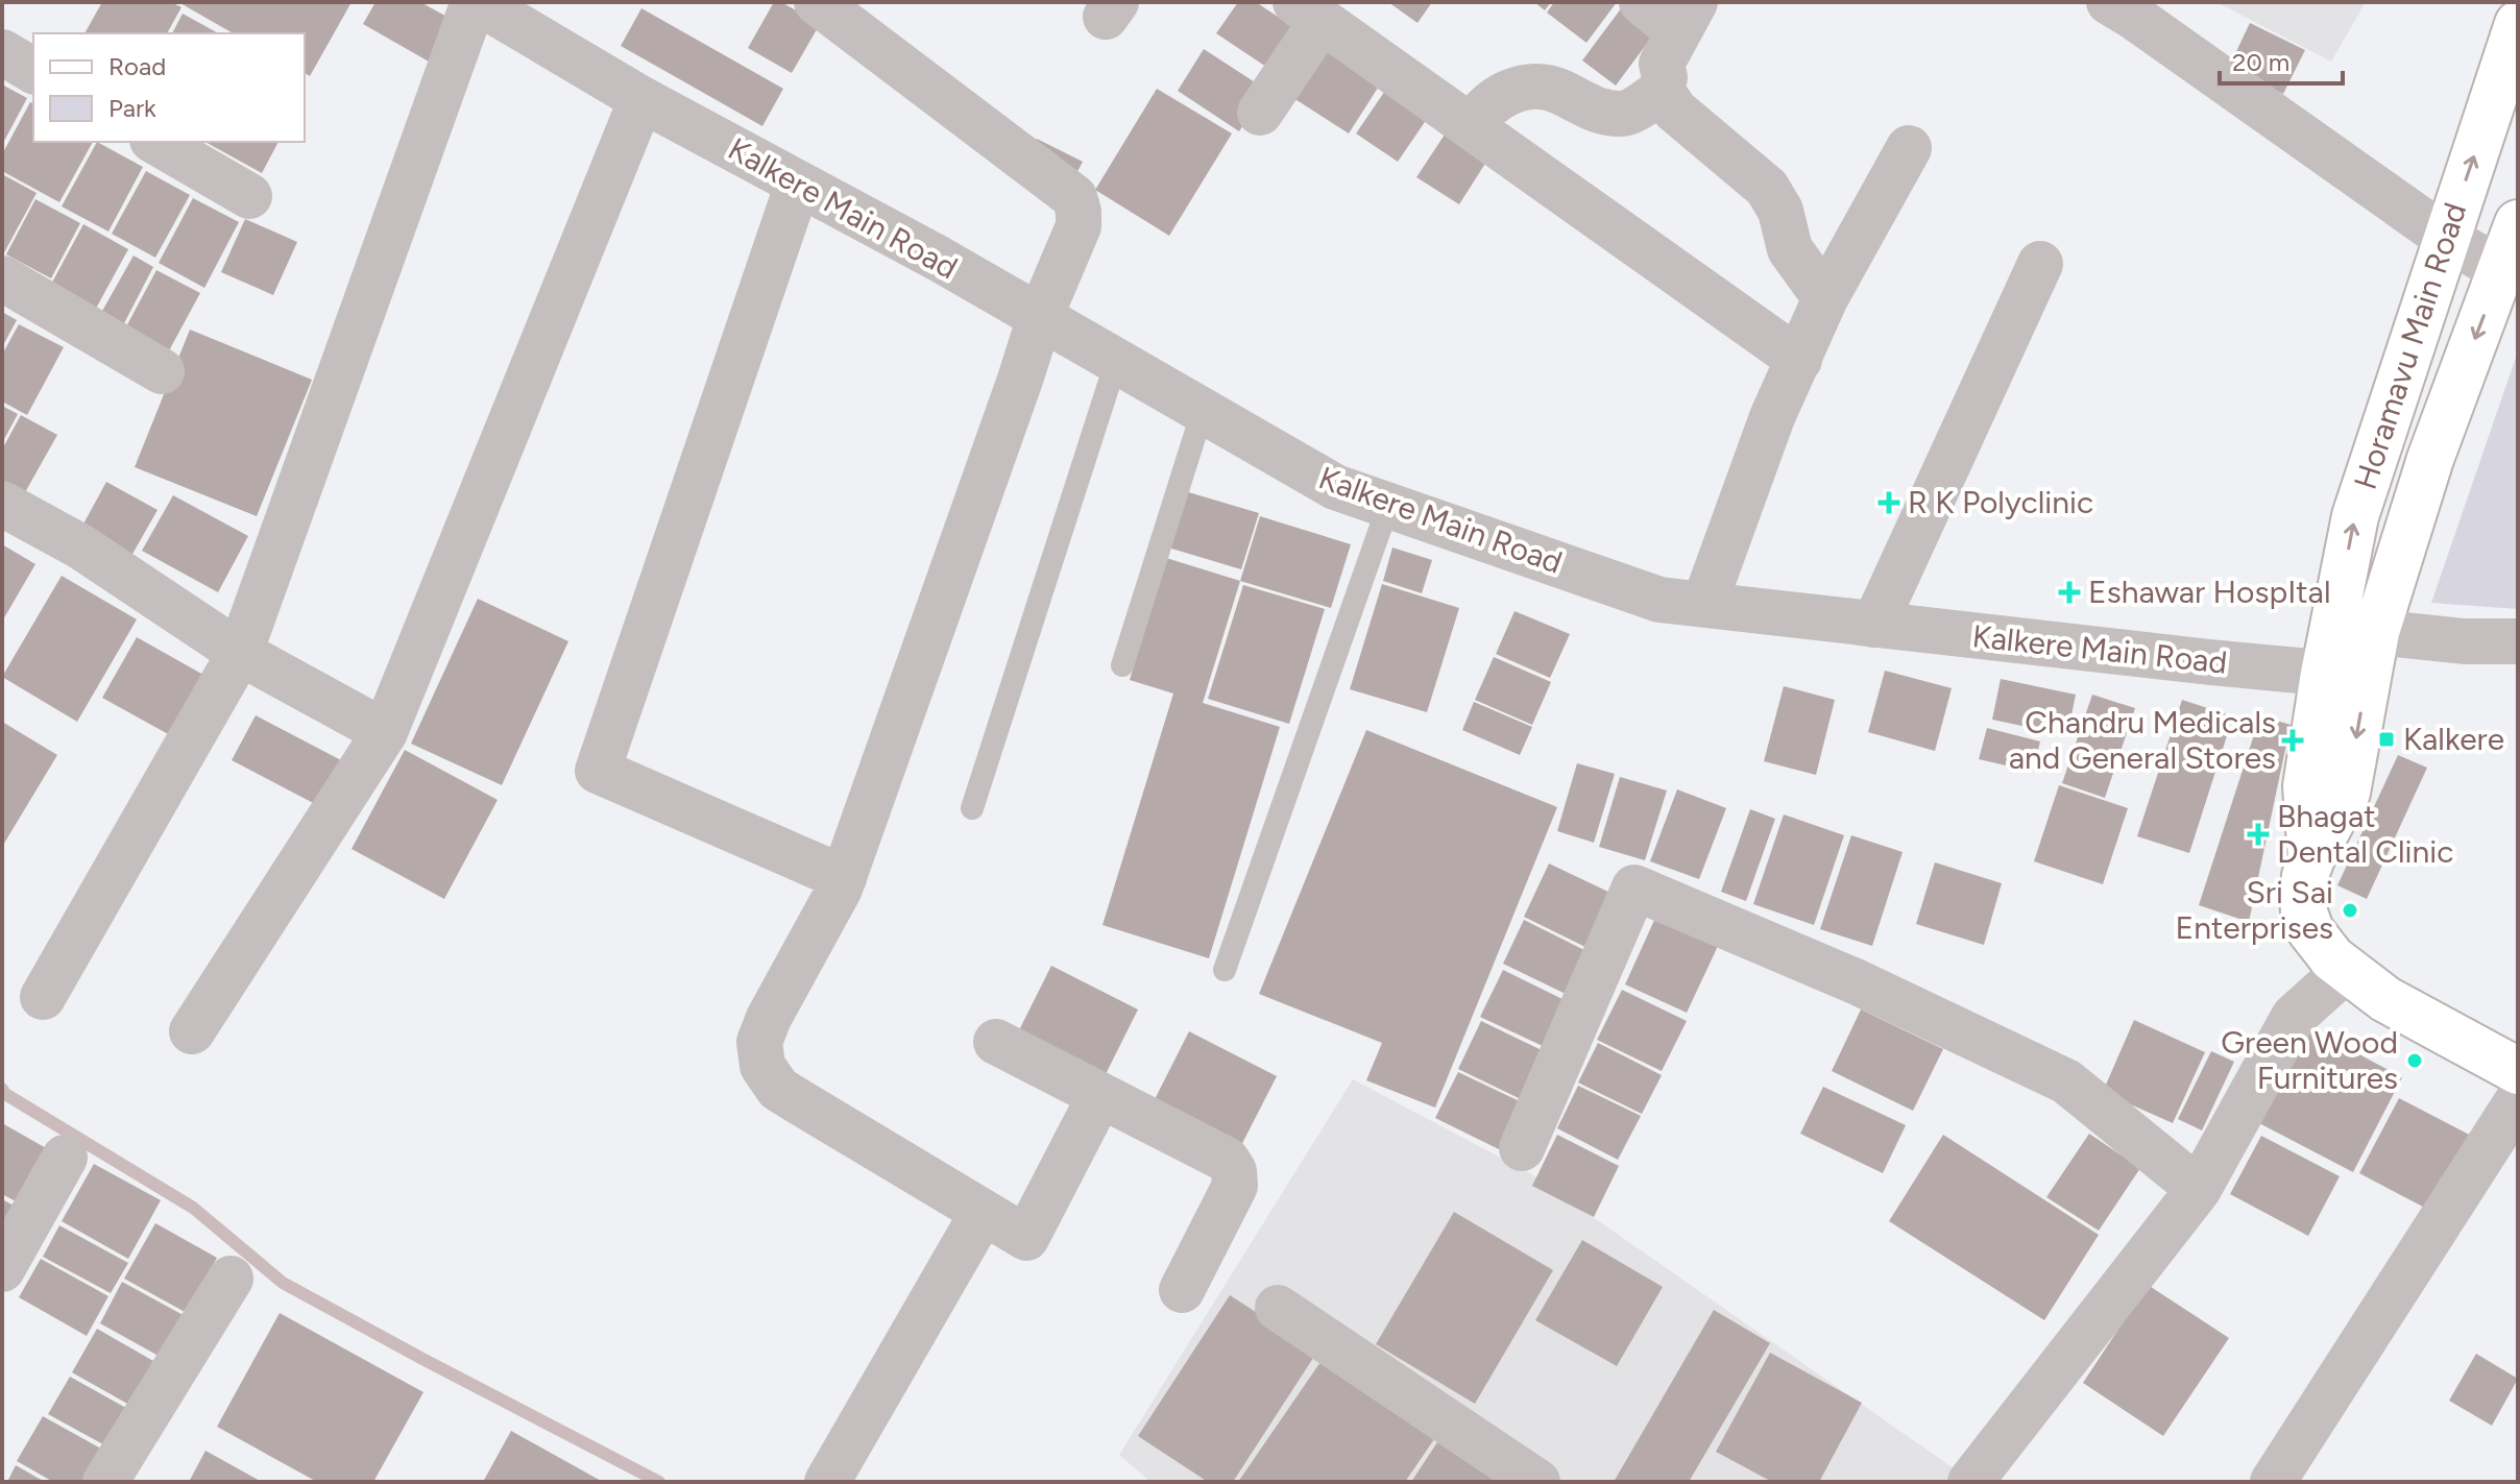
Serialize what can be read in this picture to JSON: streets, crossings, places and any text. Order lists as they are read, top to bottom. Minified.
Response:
{"streets":{"main road":["Horamavu Main Road"],"street":["Kalkere Main Road"]},"crossings":[["Kalkere Main Road","Horamavu Main Road"]],"places":{"health":["R K Polyclinic","Eshawar HospItal","Chandru Medicals and General Stores","Bhagat Dental Clinic"],"transit":["Kalkere"],"other":["Sri Sai Enterprises","Green Wood Furnitures"]},"legend":["Road","Park"],"scale_bar":"20 m"}
